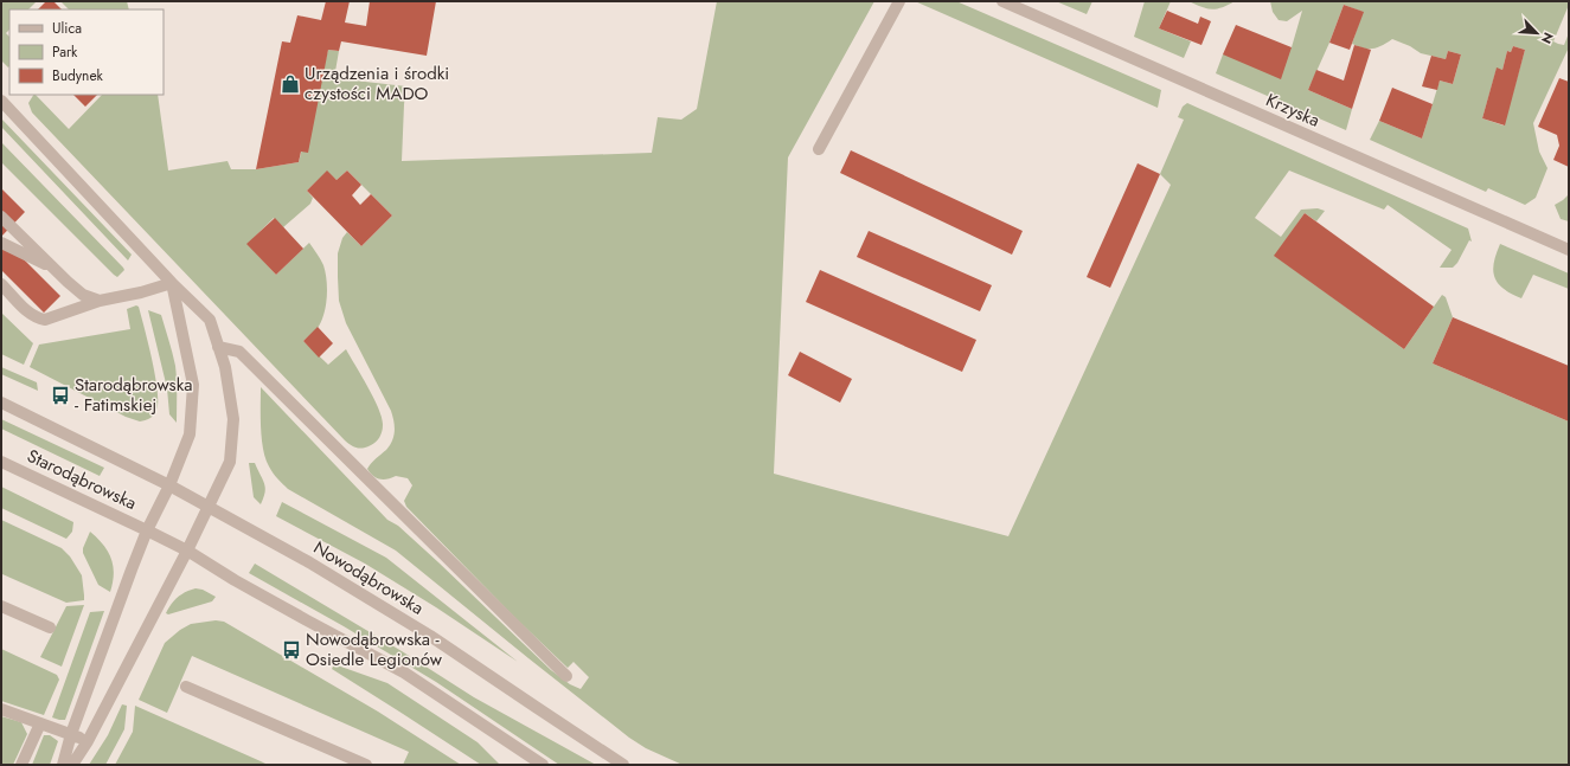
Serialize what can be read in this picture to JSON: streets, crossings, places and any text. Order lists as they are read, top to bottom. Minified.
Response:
{"streets":{"street":["Krzyska","Starodąbrowska","Nowodąbrowska"]},"crossings":[["Starodąbrowska","Nowodąbrowska"]],"places":{"shop":["Urządzenia i środki czystości MADO"],"bus stop":["Starodąbrowska - Fatimskiej","Nowodąbrowska - Osiedle Legionów"]},"legend":["Ulica","Park","Budynek"],"north":"bottom right"}
